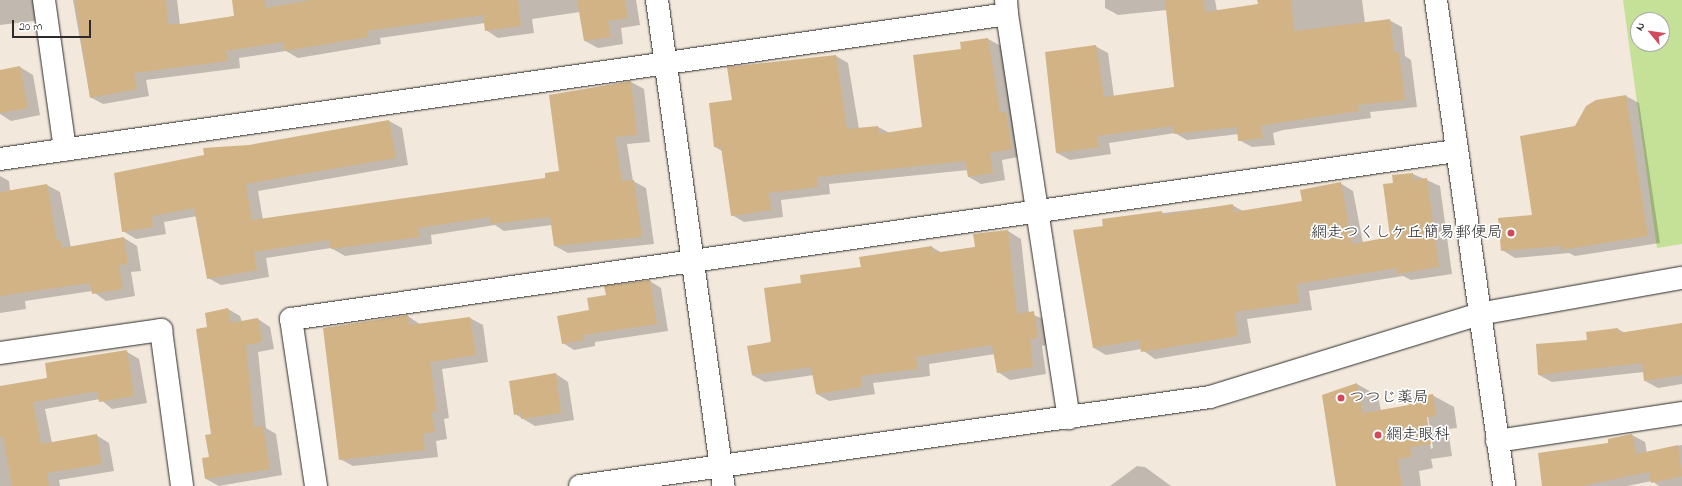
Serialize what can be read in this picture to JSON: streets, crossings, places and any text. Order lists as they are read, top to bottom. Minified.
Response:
{"places":["網走つくしケ丘簡易郵便局","つつじ薬局","網走眼科"],"scale_bar":"20 m","north":"top left"}
